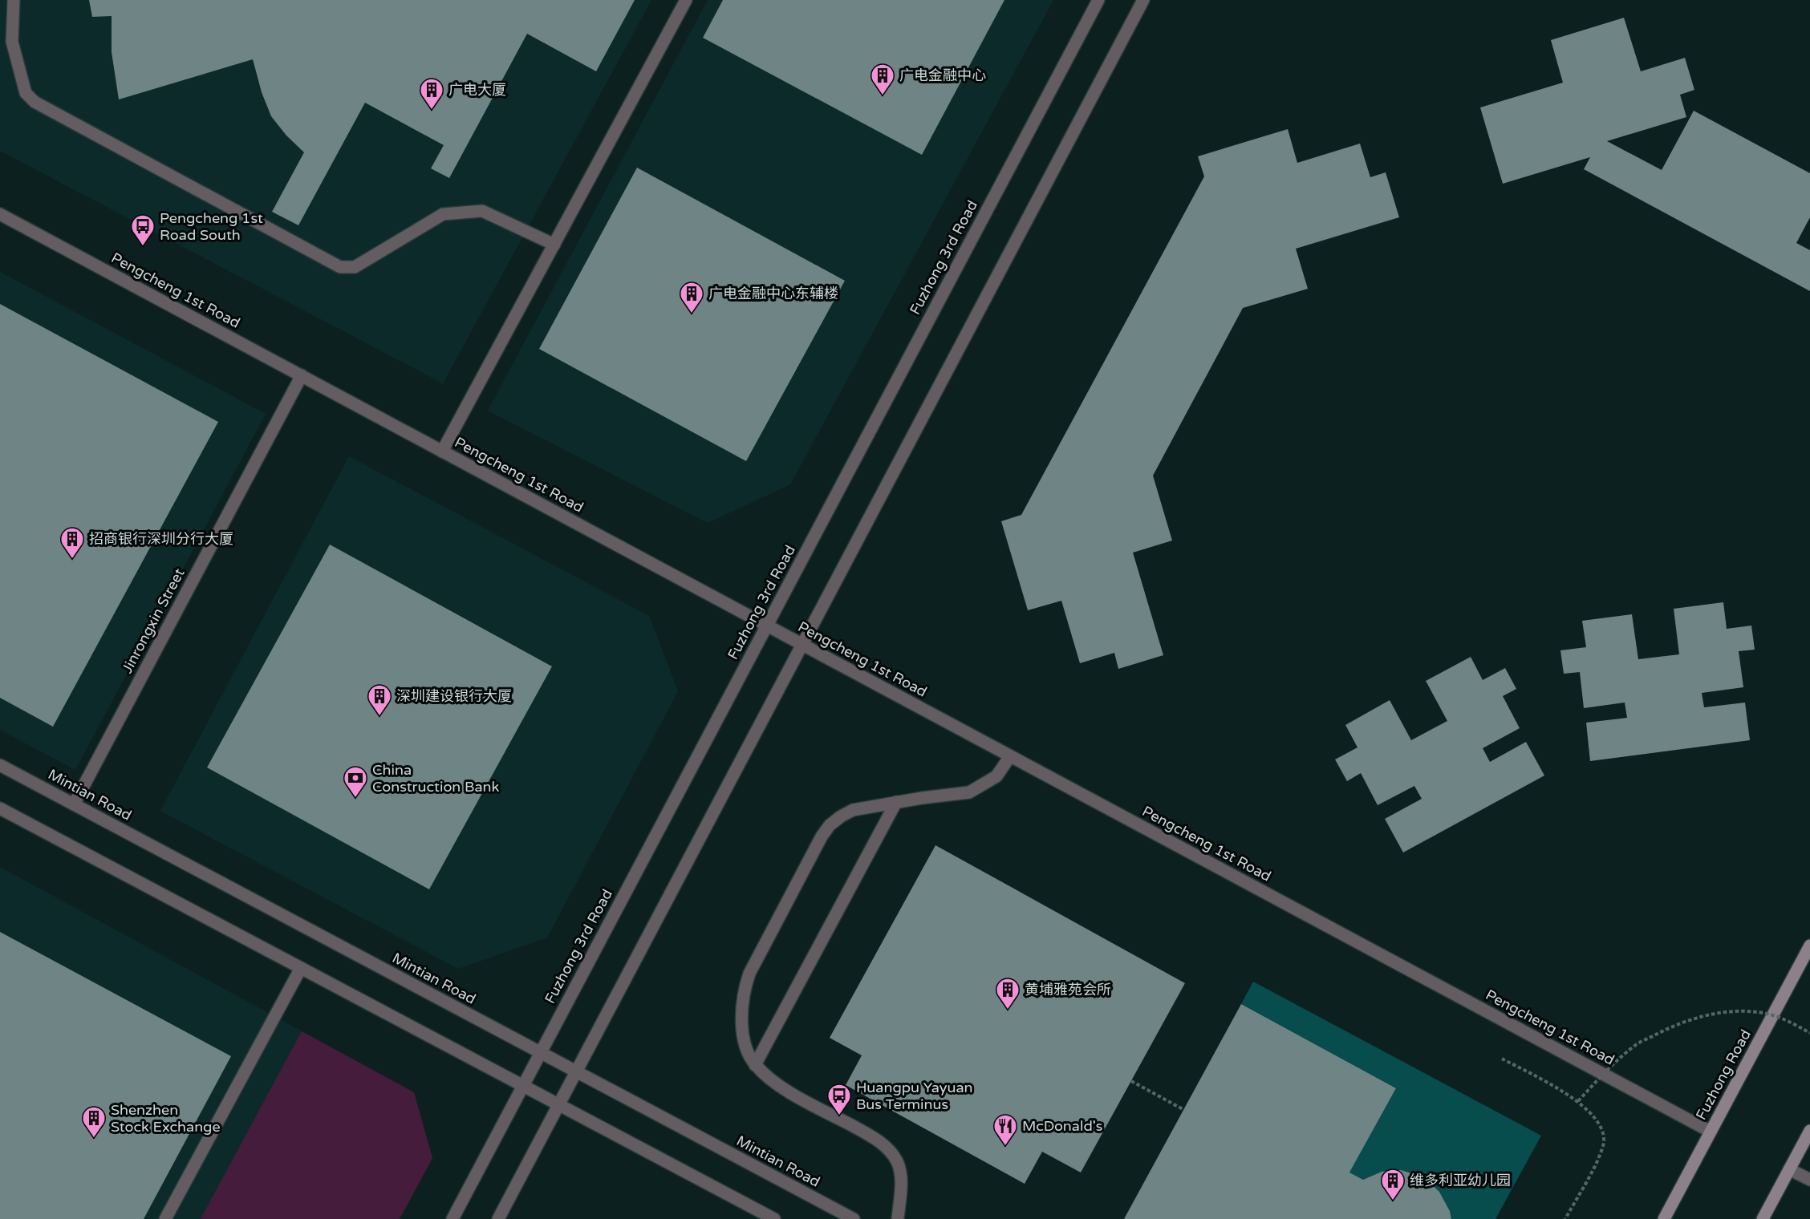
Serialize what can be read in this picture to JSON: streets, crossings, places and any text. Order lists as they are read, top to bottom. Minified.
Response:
{"streets":{"main road":["Fuzhong Road"],"street":["Fuzhong 3rd Road","Pengcheng 1st Road","Jinrongxin Street","Mintian Road"]},"crossings":[["Fuzhong 3rd Road","Pengcheng 1st Road"],["Fuzhong 3rd Road","Mintian Road"],["Pengcheng 1st Road","Jinrongxin Street"],["Pengcheng 1st Road","Fuzhong Road"],["Jinrongxin Street","Mintian Road"]],"places":{"building":["广电金融中心","广电大厦","广电金融中心东辅楼","招商银行深圳分行大厦","深圳建设银行大厦","黄埔雅苑会所","Shenzhen Stock Exchange","维多利亚幼儿园"],"bus stop":["Pengcheng 1st Road South","Huangpu Yayuan Bus Terminus"],"bank":["China Construction Bank"],"restaurant":["McDonald's"]}}
